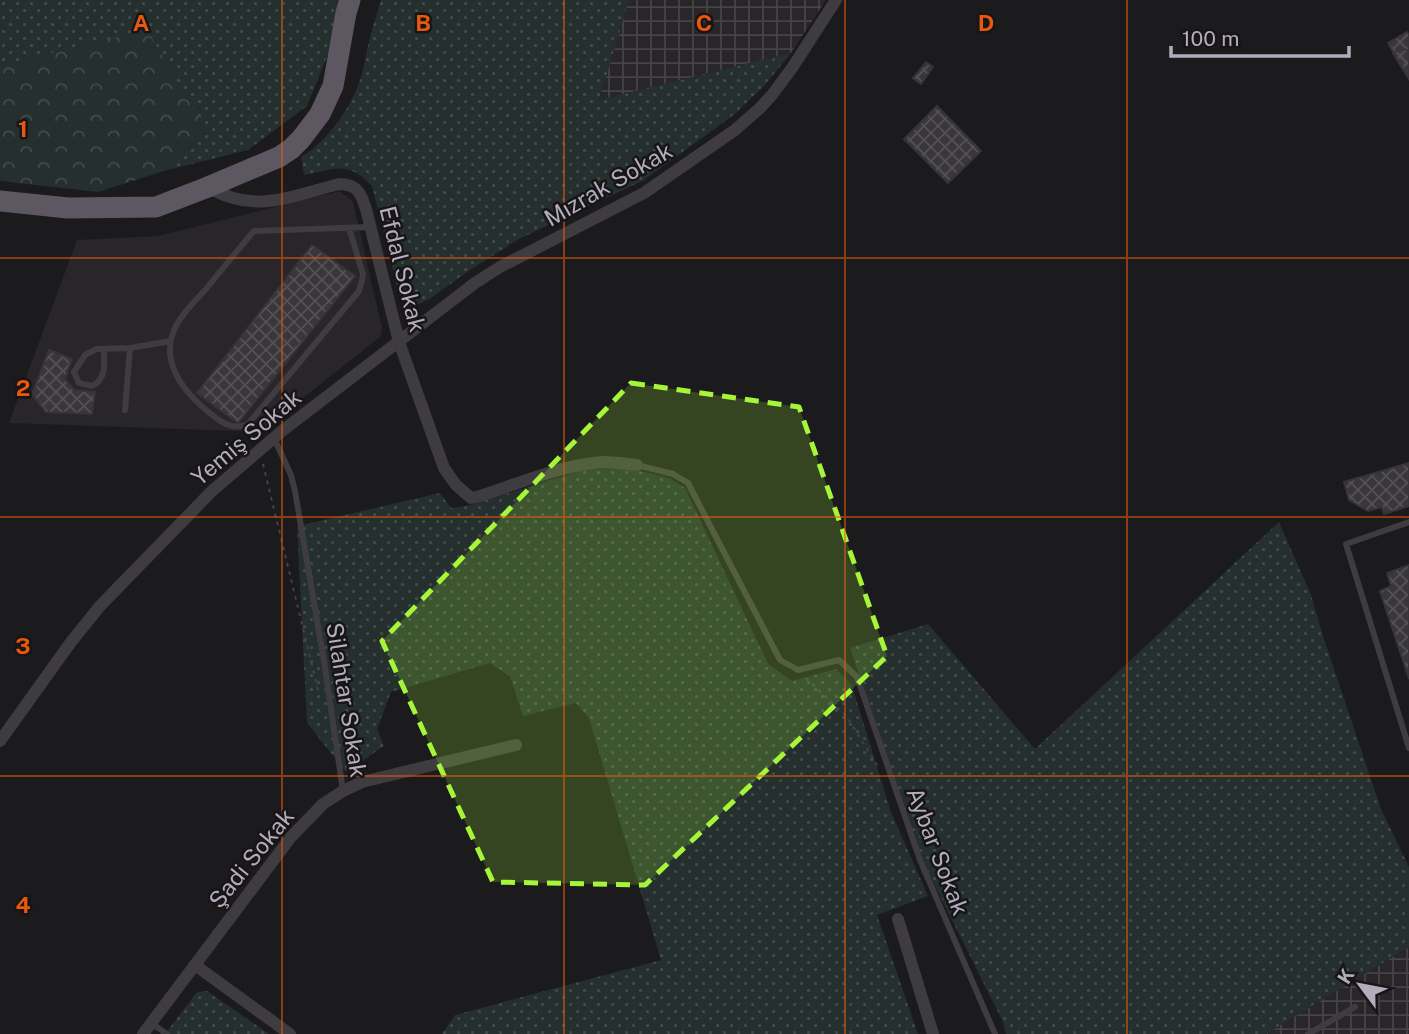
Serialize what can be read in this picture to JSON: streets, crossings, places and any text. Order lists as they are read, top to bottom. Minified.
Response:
{"streets":{"street":["Mızrak Sokak","Efdal Sokak","Yemiş Sokak","Şadi Sokak"],"lane":["Silahtar Sokak","Aybar Sokak"]},"crossings":[["Mızrak Sokak","Efdal Sokak"],["Mızrak Sokak","Yemiş Sokak"],["Efdal Sokak","Yemiş Sokak"],["Yemiş Sokak","Silahtar Sokak"],["Silahtar Sokak","Şadi Sokak"]],"scale_bar":"100 m","north":"top left","grid":{"columns":["A","B","C","D"],"rows":["1","2","3","4"]}}
